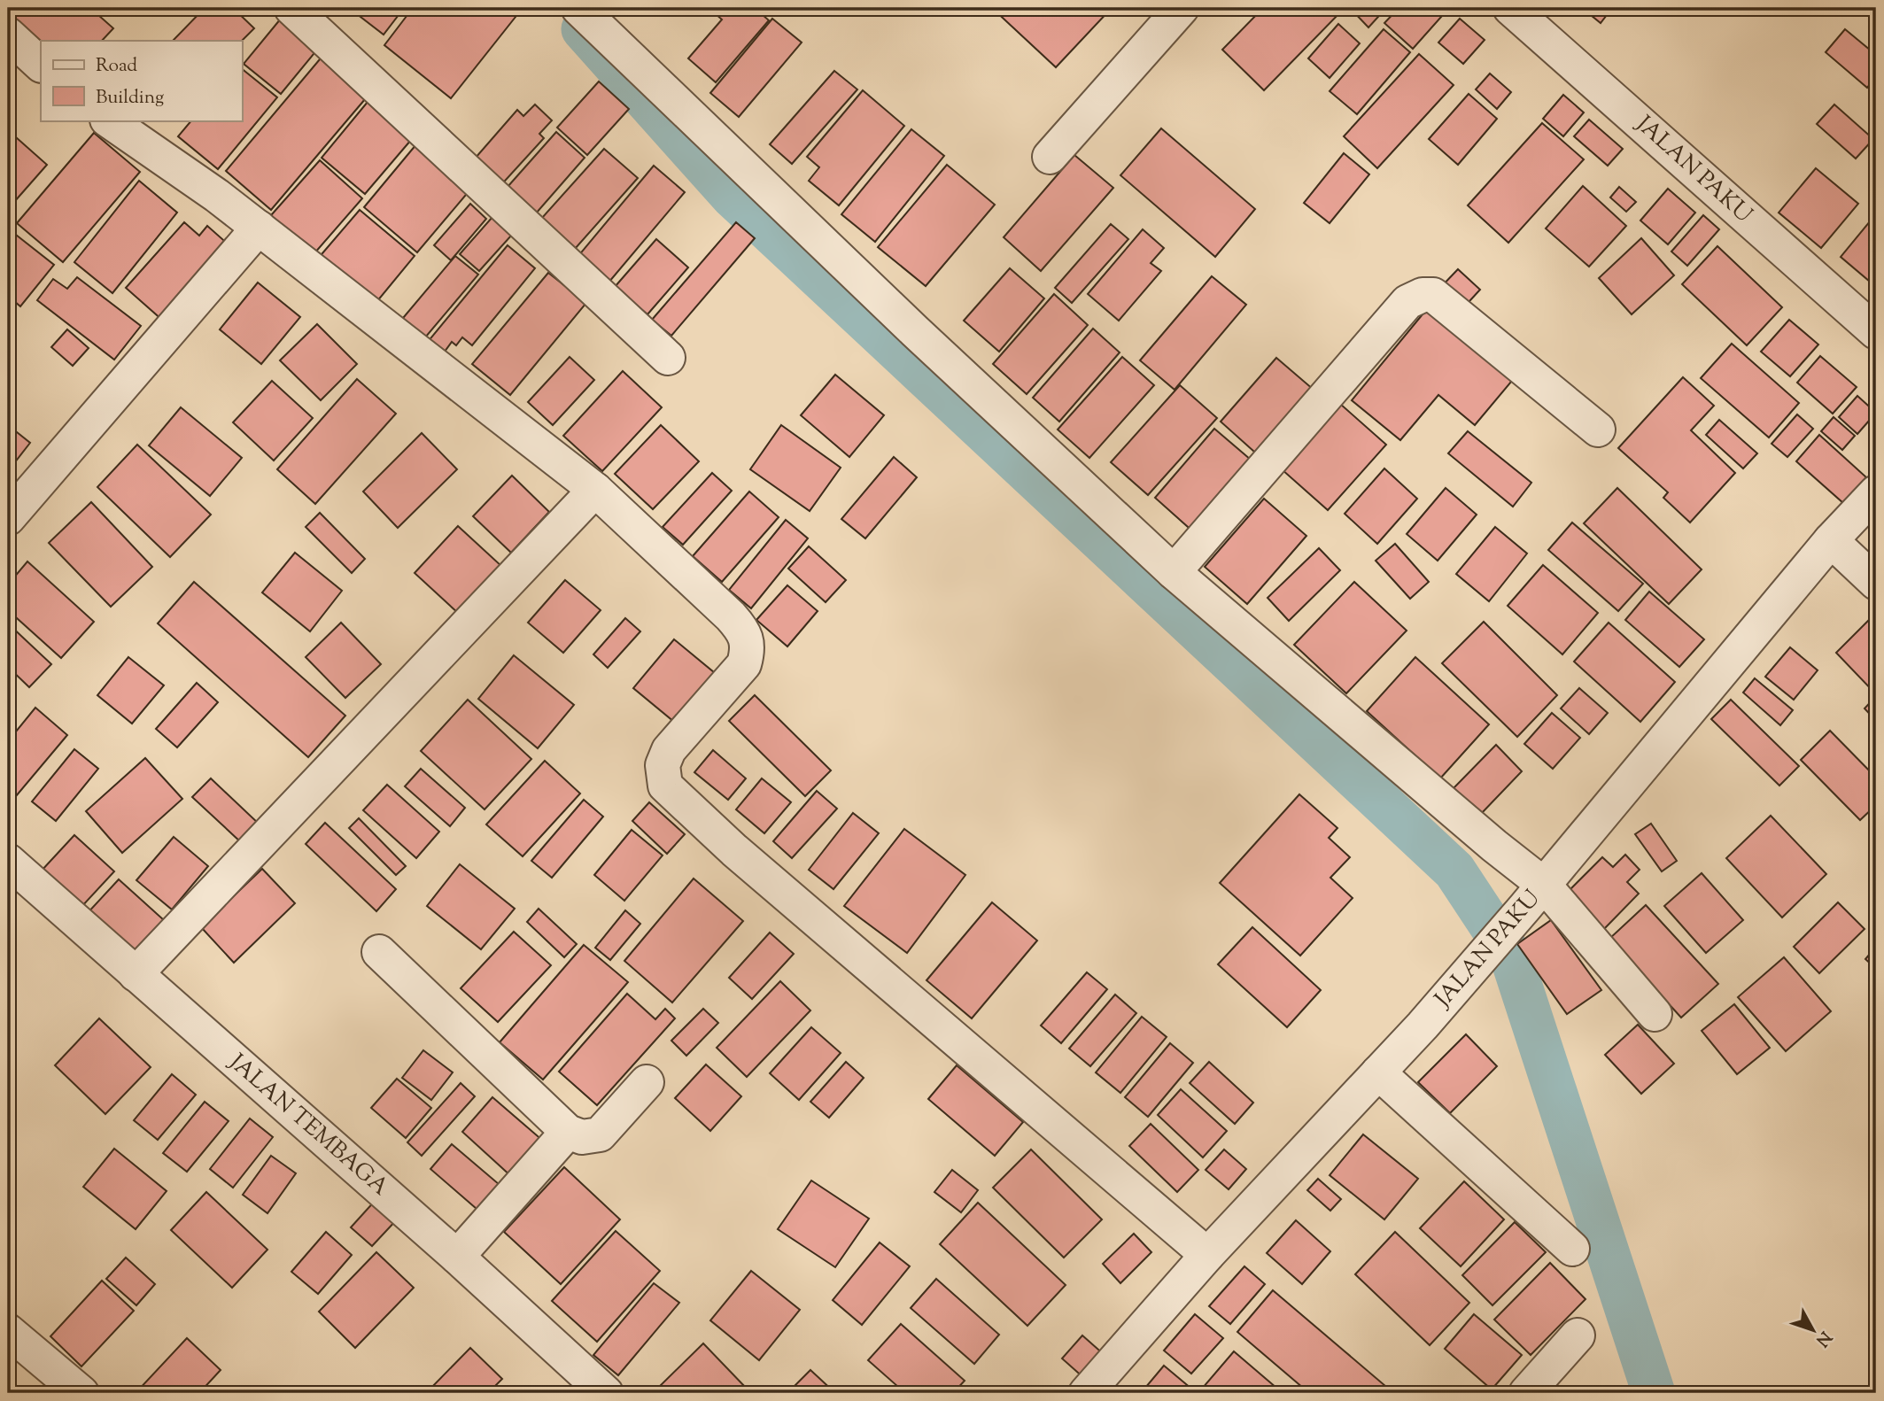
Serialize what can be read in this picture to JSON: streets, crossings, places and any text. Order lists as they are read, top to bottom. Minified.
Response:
{"streets":{"street":["JALAN PAKU","JALAN TEMBAGA"]},"legend":["Road","Building"],"north":"bottom right"}
